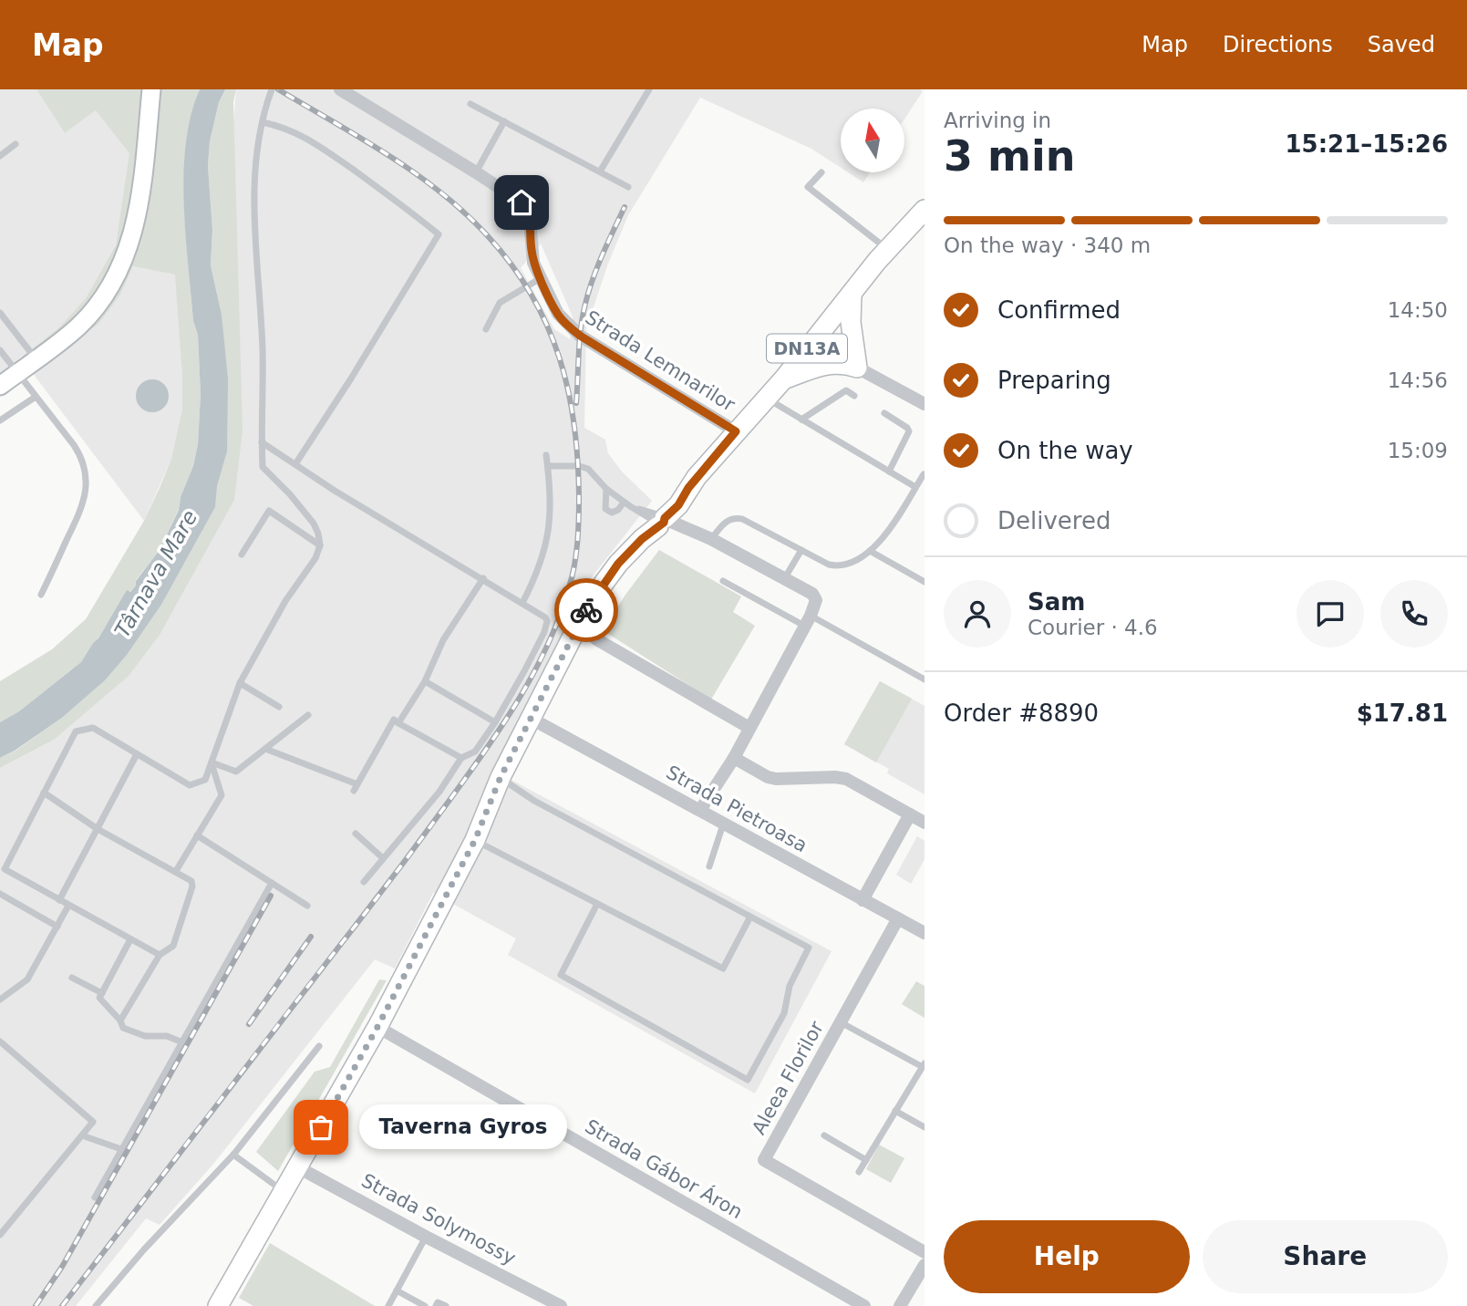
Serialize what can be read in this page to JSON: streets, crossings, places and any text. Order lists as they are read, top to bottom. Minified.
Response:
{"streets":{"main road":["DN13A"],"street":["Strada Lemnarilor","Strada Pietroasa","Aleea Florilor","Strada Gábor Áron","Strada Solymossy"]},"crossings":[["DN13A","Strada Lemnarilor"],["DN13A","Strada Pietroasa"],["DN13A","Strada Gábor Áron"],["DN13A","Strada Solymossy"],["Strada Pietroasa","Aleea Florilor"]],"water":["Târnava Mare"],"places":["Taverna Gyros"],"north":"top","page":{"header":"Map","nav":["Map","Directions","Saved"],"heading":["3 min","Arriving in","15:21–15:26"],"panel":["Sam","Courier · 4.6","Order #8890","$17.81"],"bar":"On the way · 340 m","list":[["Confirmed","14:50"],["Preparing","14:56"],["On the way","15:09"],"Delivered"],"bubble":"Taverna Gyros","buttons":["Help","Share"]}}
